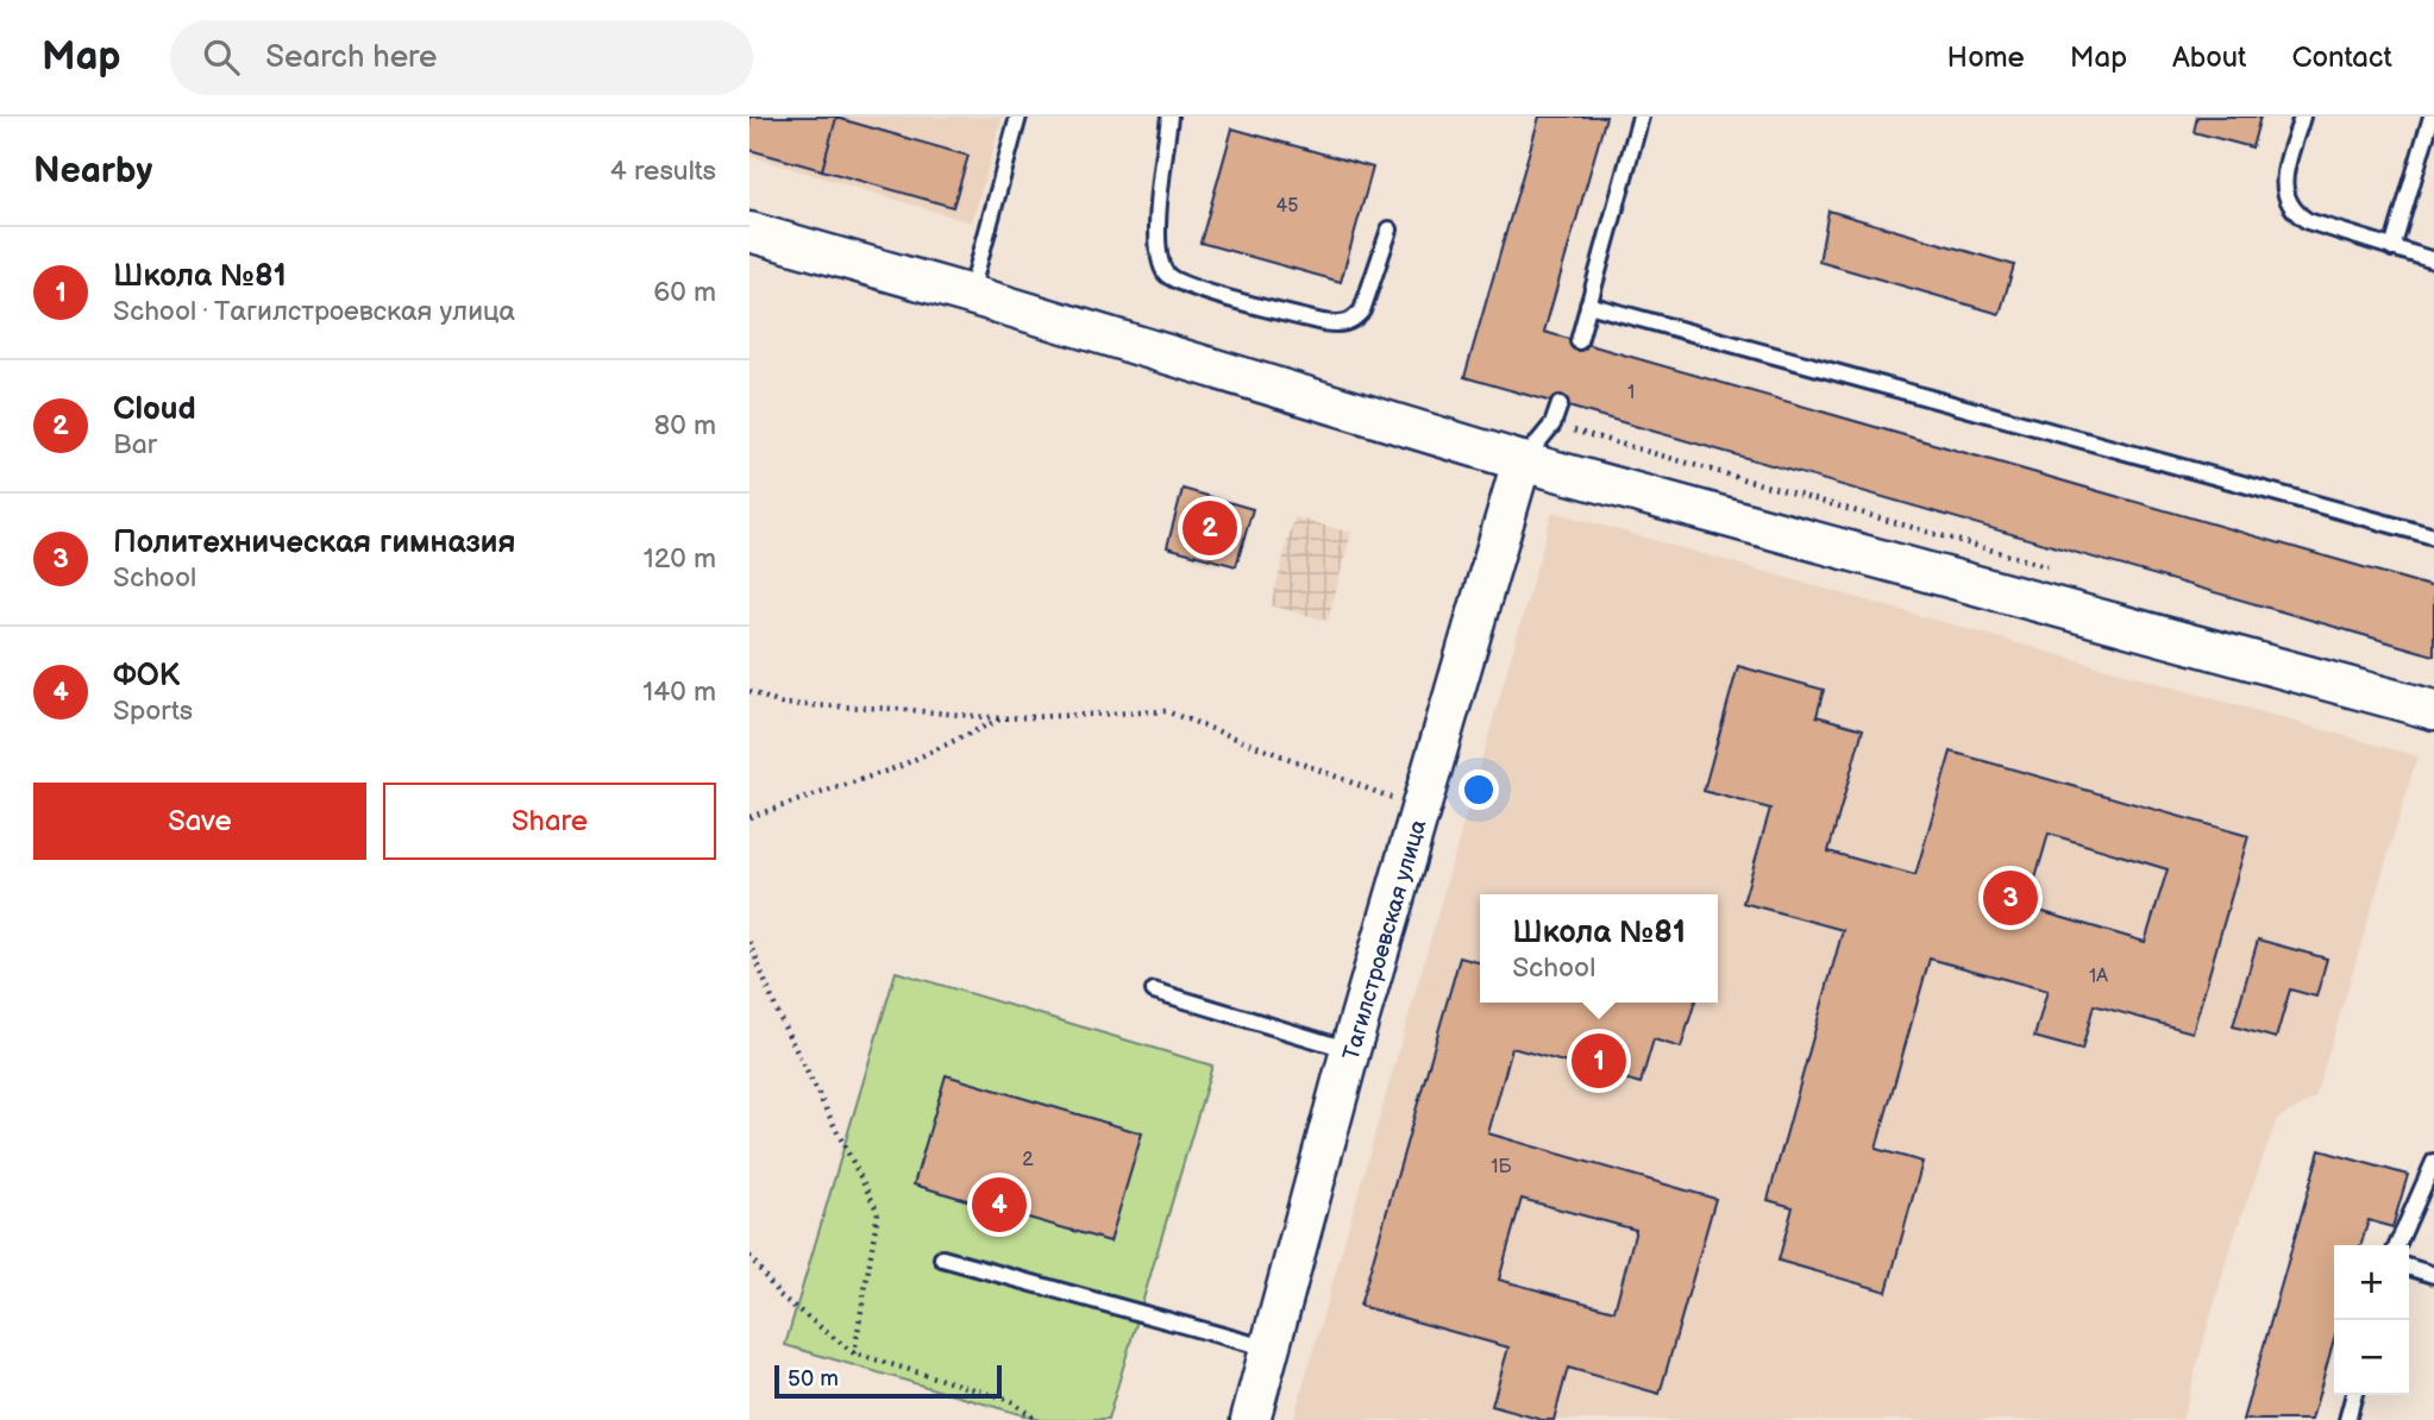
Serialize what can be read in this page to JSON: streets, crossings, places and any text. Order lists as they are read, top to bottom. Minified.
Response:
{"streets":{"street":["Тагилстроевская улица"]},"house_numbers":["45","1","1А","2","1Б"],"scale_bar":"50 m","page":{"header":"Map","search":"Search here","nav":["Home","Map","About","Contact"],"heading":["Nearby","4 results"],"list":[{"mark":"1","name":"Школа №81","note":"School · Тагилстроевская улица","value":"60 m"},{"mark":"2","name":"Cloud","note":"Bar","value":"80 m"},{"mark":"3","name":"Политехническая гимназия","note":"School","value":"120 m"},{"mark":"4","name":"ФОК","note":"Sports","value":"140 m"}],"pins":["2","3","1","4"],"buttons":["Save","Share"],"popup":["Школа №81","School"],"map_buttons":["+","−"],"scale":"50 m"}}
